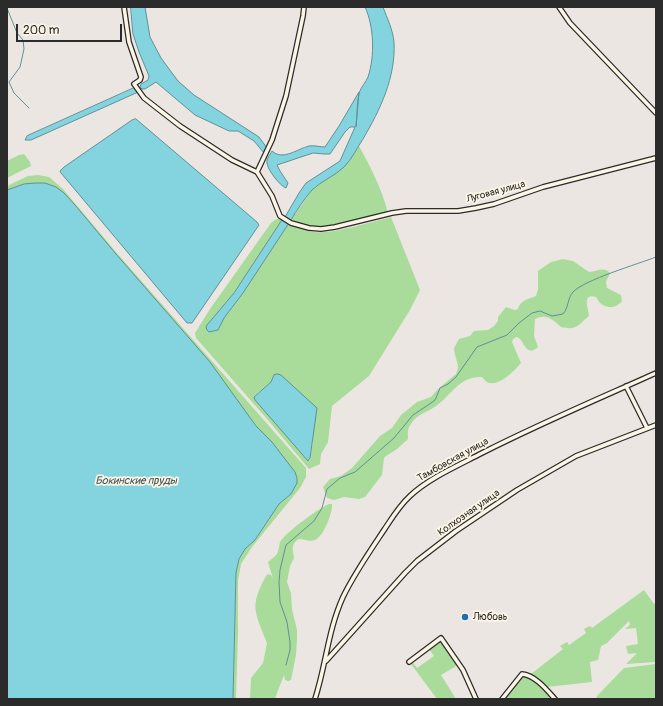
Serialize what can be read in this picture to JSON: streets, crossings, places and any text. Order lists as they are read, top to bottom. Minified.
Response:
{"streets":{"street":["Луговая улица","Тамбовская улица","Колхозная улица"]},"crossings":[["Тамбовская улица","Колхозная улица"]],"water":["Бокинские пруды"],"places":["Любовь"],"scale_bar":"200 m"}
